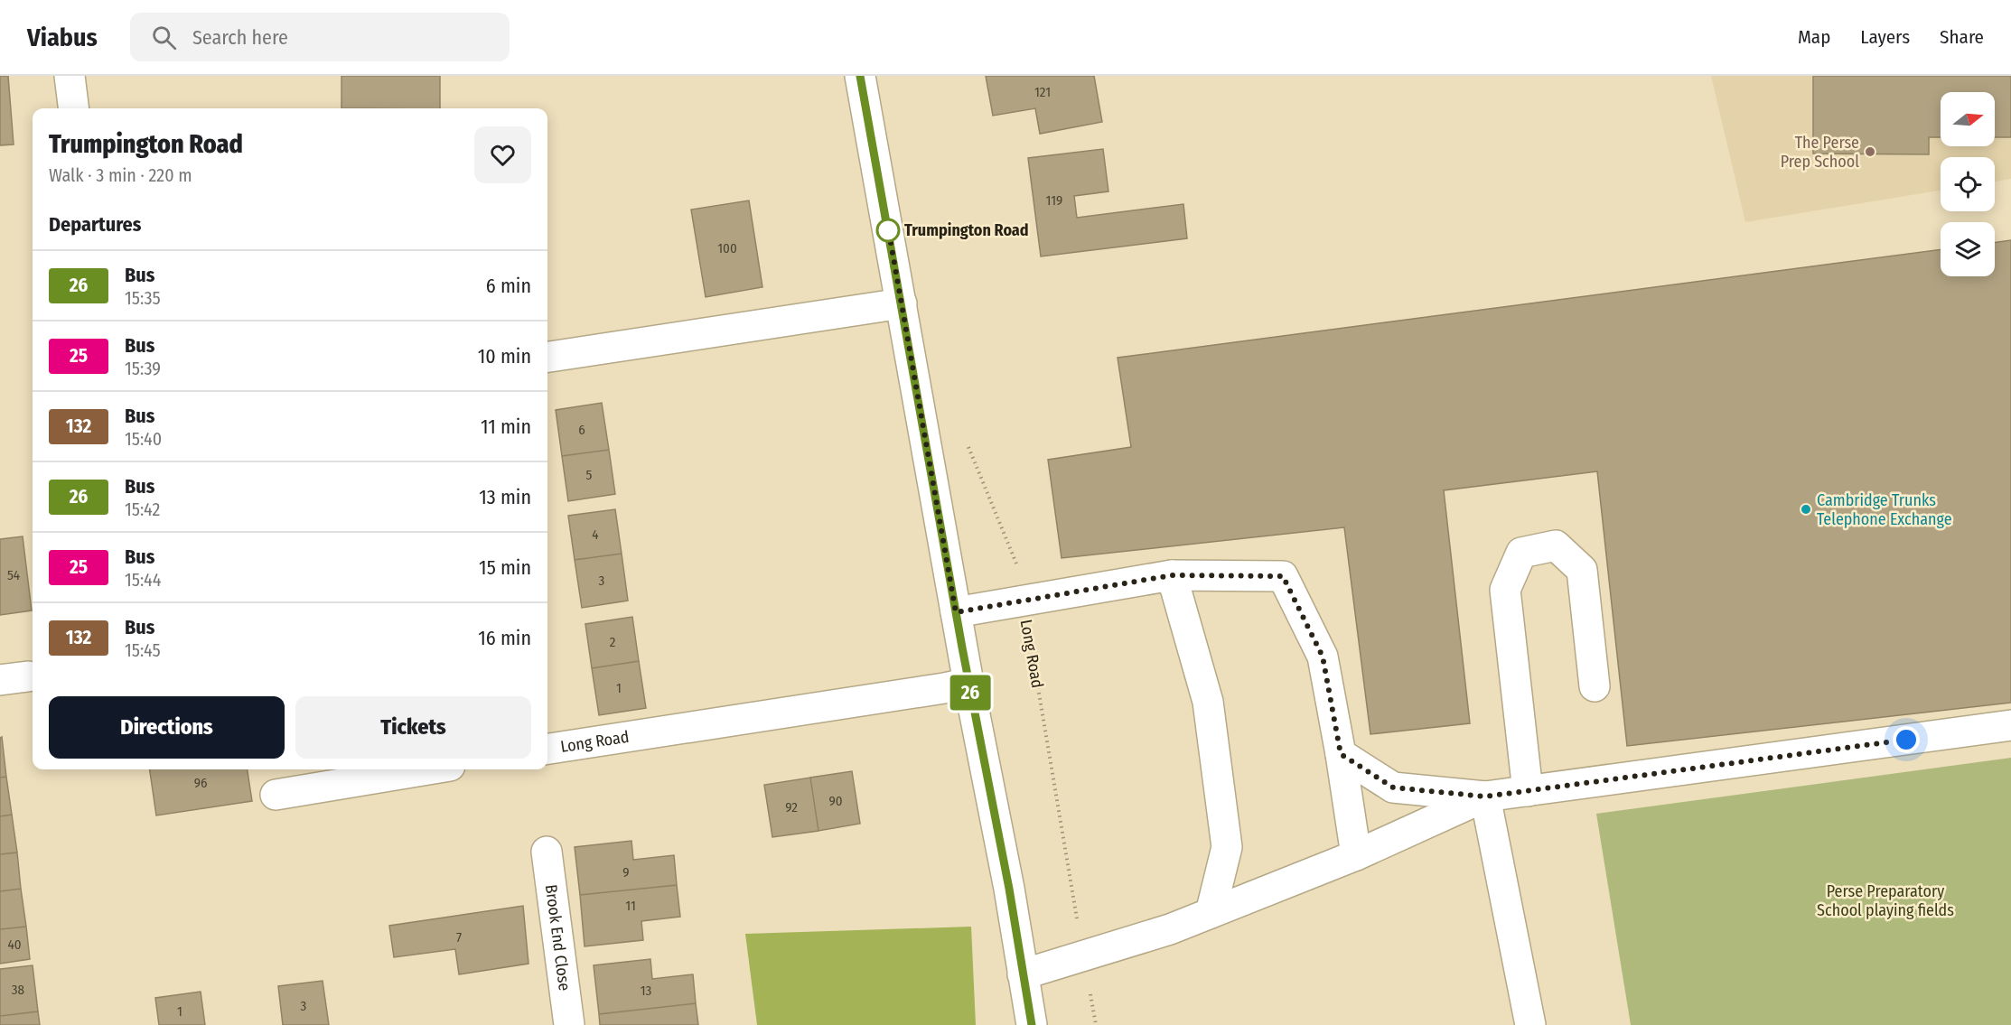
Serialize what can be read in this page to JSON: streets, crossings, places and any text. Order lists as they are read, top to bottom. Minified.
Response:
{"streets":{"main road":["Long Road","Brook End Close"]},"parks":["Perse Preparatory School playing fields"],"places":["The Perse Prep School","Trumpington Road","Cambridge Trunks Telephone Exchange"],"lines":["bus line 26"],"house_numbers":["121","119","100","6","5","4","54","3","2","1","96","90","92","9","11","7","40","38","13","3","1"],"north":"right","page":{"header":"Viabus","search":"Search here","nav":["Map","Layers","Share"],"on_map":"26","heading":[["Trumpington Road","Walk · 3 min · 220 m"],"Departures"],"list":[{"mark":"26","name":"Bus","note":"15:35","value":"6 min"},{"mark":"25","name":"Bus","note":"15:39","value":"10 min"},{"mark":"132","name":"Bus","note":"15:40","value":"11 min"},{"mark":"26","name":"Bus","note":"15:42","value":"13 min"},{"mark":"25","name":"Bus","note":"15:44","value":"15 min"},{"mark":"132","name":"Bus","note":"15:45","value":"16 min"}],"buttons":["Directions","Tickets"]}}
